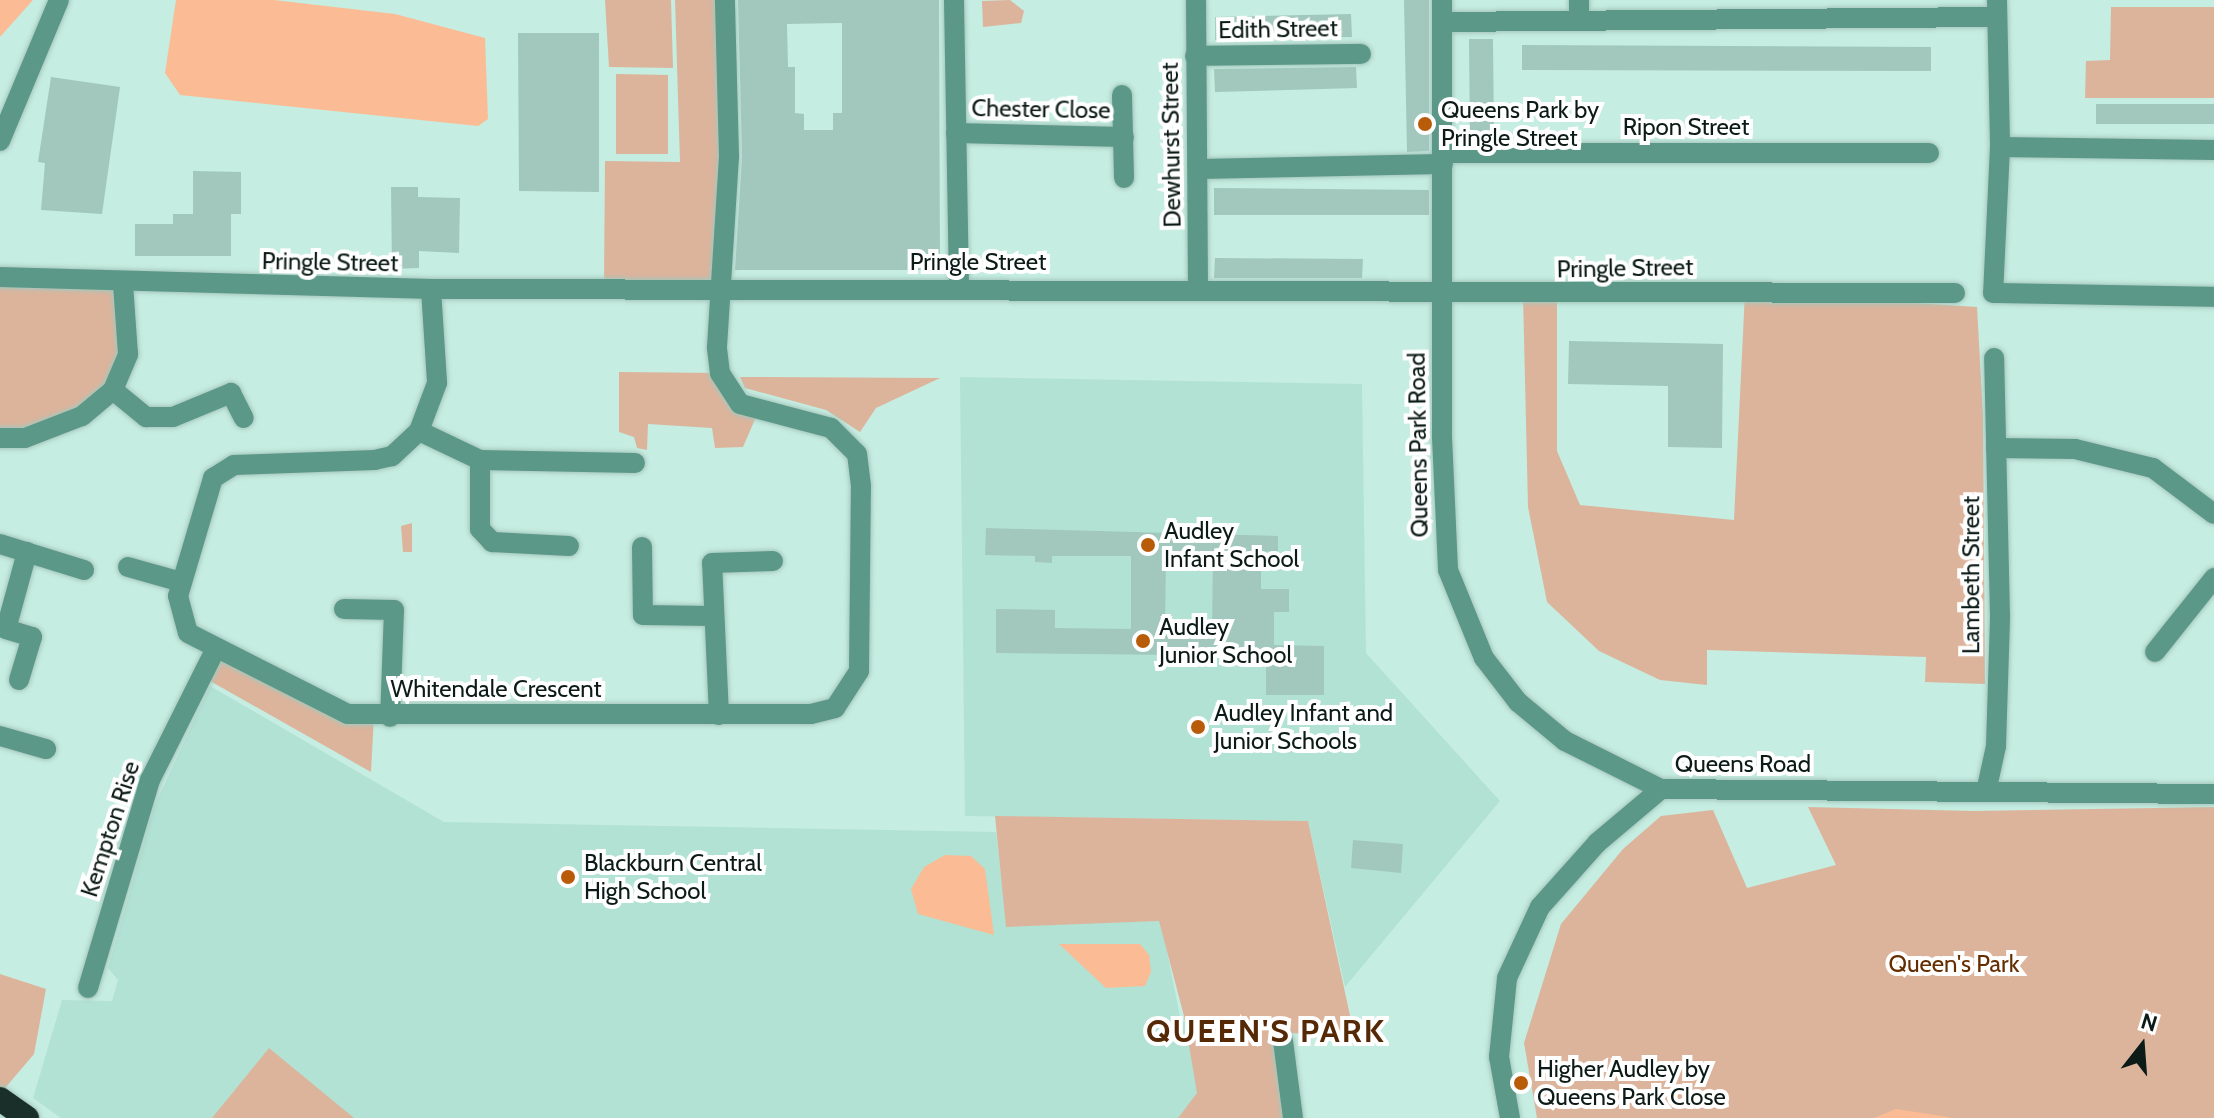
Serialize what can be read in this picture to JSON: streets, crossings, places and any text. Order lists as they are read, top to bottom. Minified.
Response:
{"streets":{"street":["Edith Street","Chester Close","Ripon Street","Dewhurst Street","Pringle Street","Queens Park Road","Lambeth Street","Whitendale Crescent","Queens Road","Kempton Rise"]},"crossings":[["Edith Street","Dewhurst Street"],["Chester Close","Pringle Street"],["Ripon Street","Dewhurst Street"],["Ripon Street","Queens Park Road"],["Dewhurst Street","Pringle Street"],["Pringle Street","Queens Park Road"],["Pringle Street","Whitendale Crescent"],["Queens Park Road","Queens Road"],["Lambeth Street","Queens Road"],["Whitendale Crescent","Kempton Rise"]],"districts":["QUEEN'S PARK"],"parks":["Queen's Park"],"places":["Queens Park by Pringle Street","Audley Infant School","Audley Junior School","Audley Infant and Junior Schools","Blackburn Central High School","Higher Audley by Queens Park Close"],"north":"top"}
